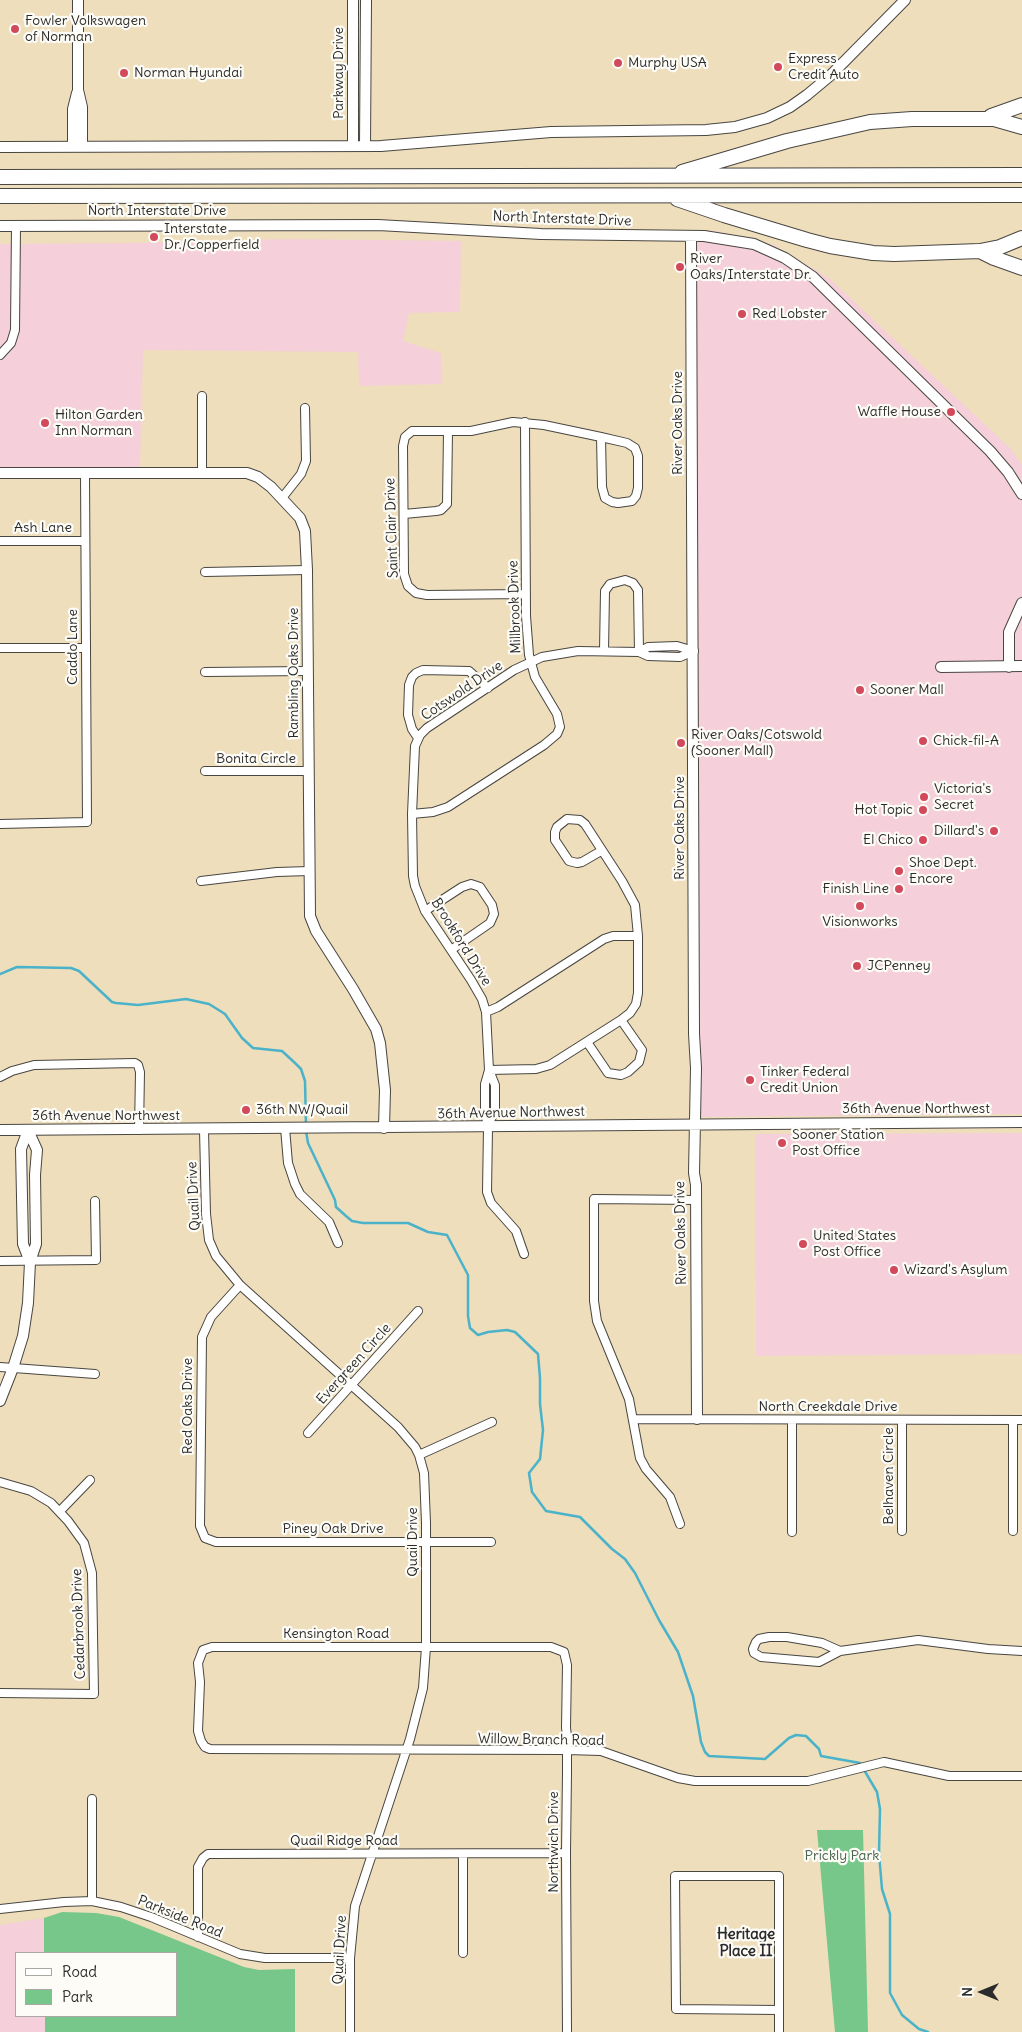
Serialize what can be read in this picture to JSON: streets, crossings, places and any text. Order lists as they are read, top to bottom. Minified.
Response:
{"streets":{"main road":["Parkway Drive","North Interstate Drive","River Oaks Drive","Rambling Oaks Drive","36th Avenue Northwest"],"street":["Ash Lane","Saint Clair Drive","Millbrook Drive","Caddo Lane","Cotswold Drive","Bonita Circle","Brookford Drive","Quail Drive","Evergreen Circle","Red Oaks Drive","North Creekdale Drive","Belhaven Circle","Piney Oak Drive","Cedarbrook Drive","Kensington Road","Willow Branch Road","Quail Ridge Road","Northwich Drive","Parkside Road"]},"crossings":[["North Interstate Drive","River Oaks Drive"],["River Oaks Drive","Cotswold Drive"],["River Oaks Drive","36th Avenue Northwest"],["River Oaks Drive","North Creekdale Drive"],["Ash Lane","Caddo Lane"],["Saint Clair Drive","Millbrook Drive"],["Millbrook Drive","Cotswold Drive"],["Millbrook Drive","Brookford Drive"],["Caddo Lane","Rambling Oaks Drive"],["Rambling Oaks Drive","Bonita Circle"],["Rambling Oaks Drive","36th Avenue Northwest"],["Cotswold Drive","Brookford Drive"],["Brookford Drive","36th Avenue Northwest"],["36th Avenue Northwest","Quail Drive"],["Quail Drive","Evergreen Circle"],["Quail Drive","Red Oaks Drive"],["Quail Drive","Piney Oak Drive"],["Quail Drive","Kensington Road"],["Quail Drive","Willow Branch Road"],["Quail Drive","Quail Ridge Road"],["Quail Drive","Parkside Road"],["Red Oaks Drive","Piney Oak Drive"],["North Creekdale Drive","Belhaven Circle"],["Kensington Road","Willow Branch Road"],["Kensington Road","Northwich Drive"],["Willow Branch Road","Northwich Drive"],["Quail Ridge Road","Northwich Drive"],["Quail Ridge Road","Parkside Road"]],"districts":["Heritage Place II"],"parks":["Prickly Park"],"places":["Fowler Volkswagen of Norman","Murphy USA","Express Credit Auto","Norman Hyundai","Interstate Dr./Copperfield","River Oaks/Interstate Dr.","Red Lobster","Waffle House","Hilton Garden Inn Norman","Sooner Mall","Chick-fil-A","River Oaks/Cotswold (Sooner Mall)","Victoria's Secret","Hot Topic","Dillard's","El Chico","Shoe Dept. Encore","Finish Line","Visionworks","JCPenney","Tinker Federal Credit Union","36th NW/Quail","Sooner Station Post Office","United States Post Office","Wizard's Asylum"],"legend":["Road","Park"],"north":"left"}
